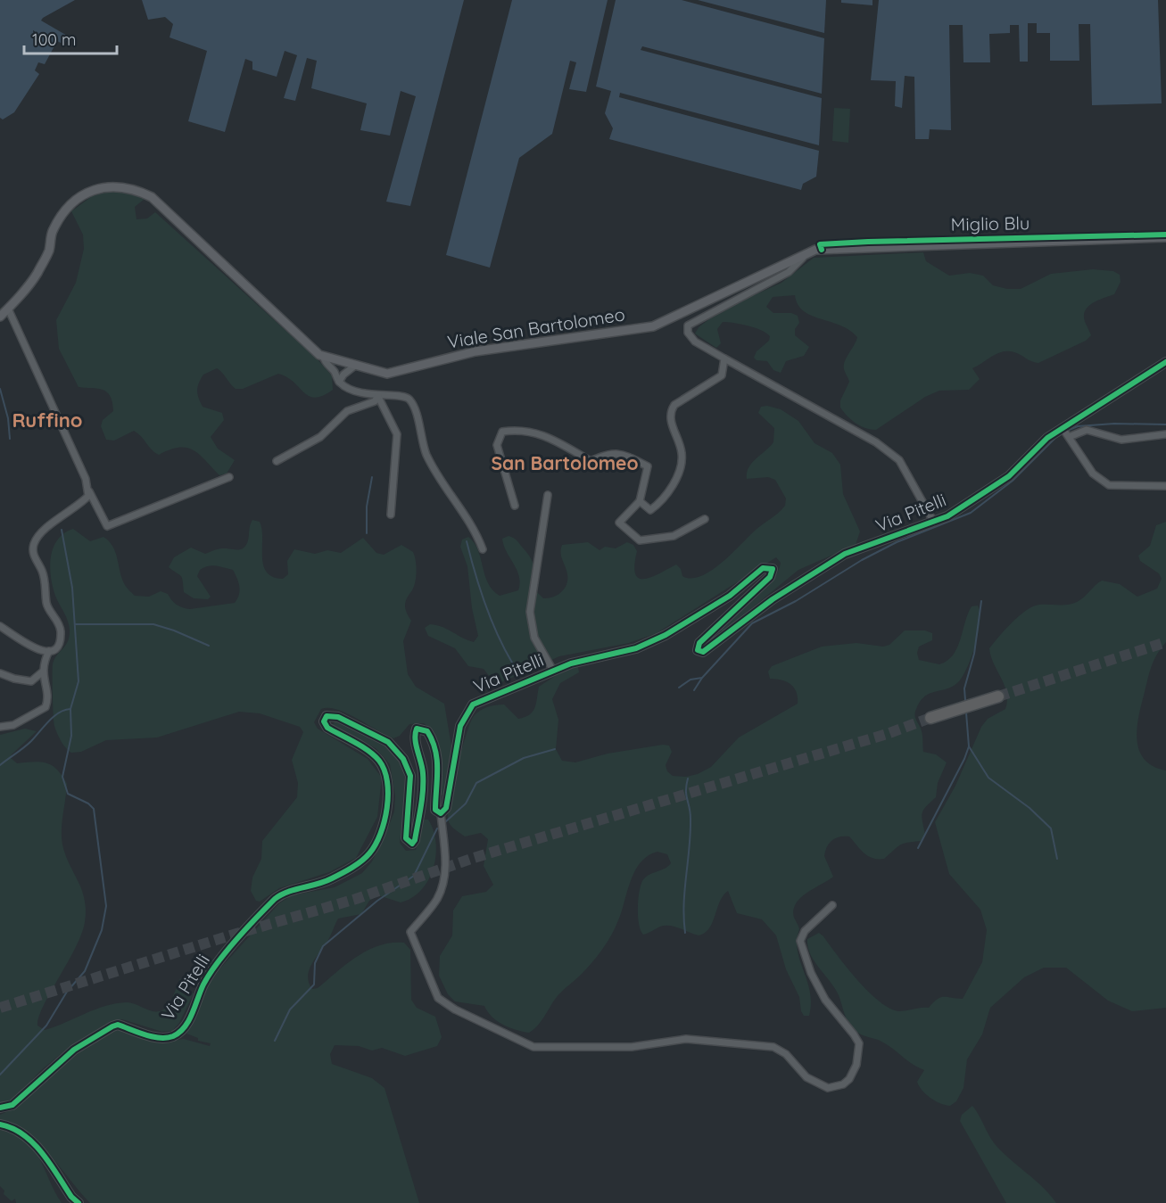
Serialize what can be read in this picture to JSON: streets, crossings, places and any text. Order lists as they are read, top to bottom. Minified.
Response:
{"streets":{"street":["Viale San Bartolomeo","Via Pitelli"],"cycle path":["Miglio Blu"]},"districts":["Ruffino","San Bartolomeo"],"scale_bar":"100 m"}
